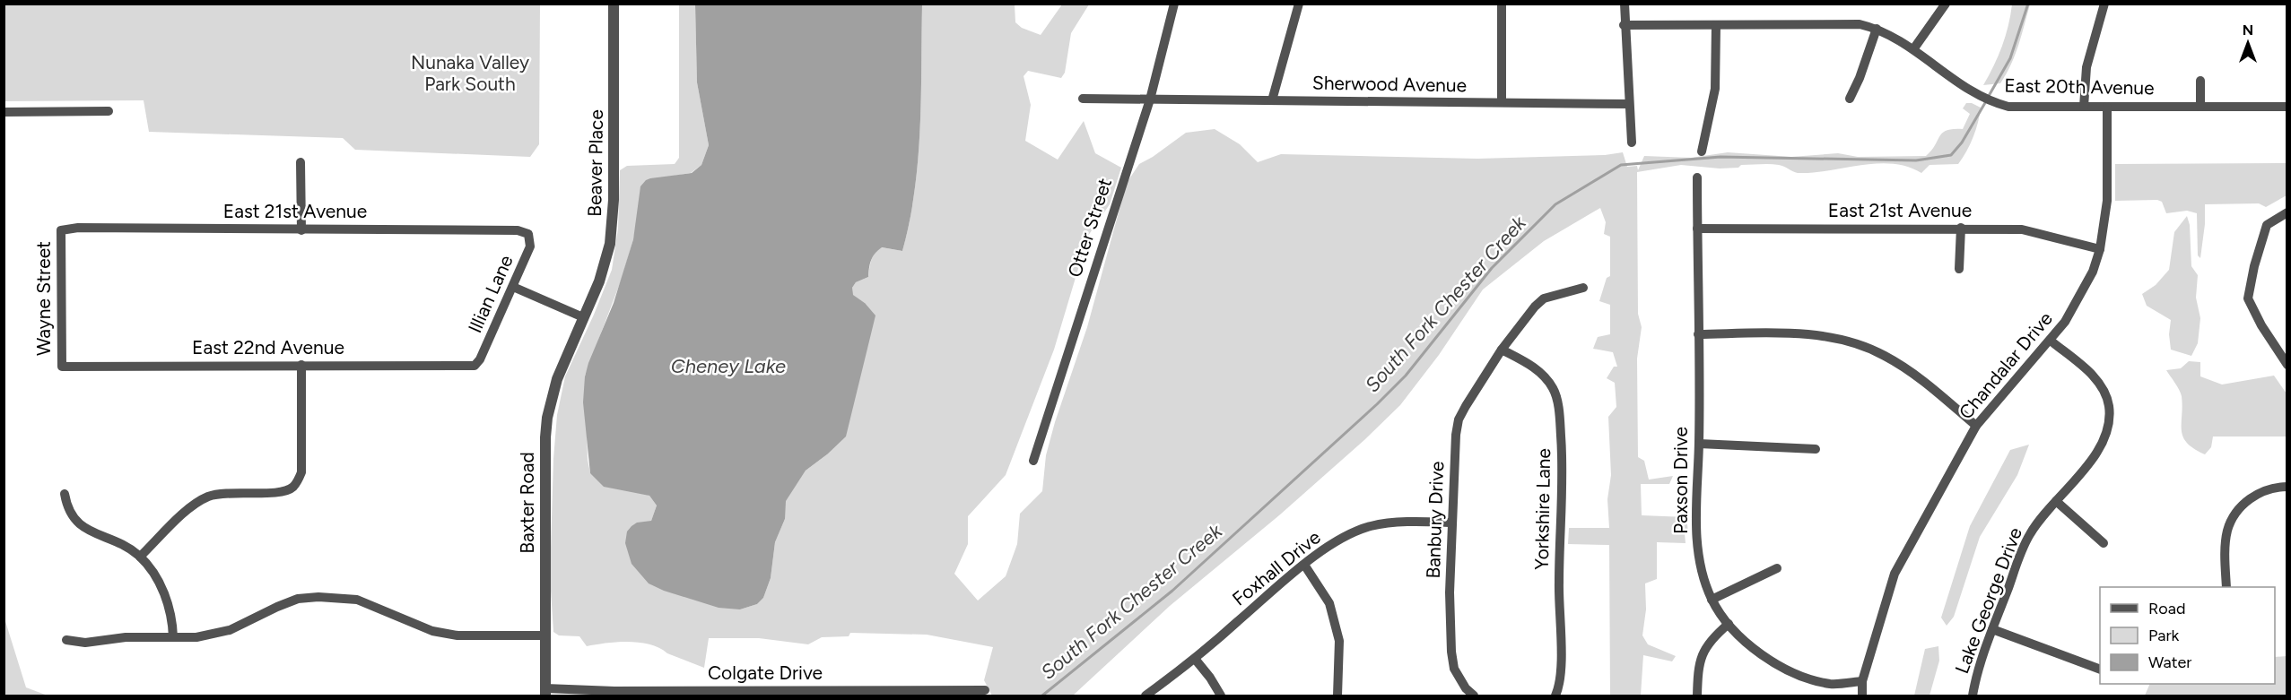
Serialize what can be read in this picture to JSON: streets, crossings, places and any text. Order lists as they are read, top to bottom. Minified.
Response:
{"streets":{"street":["Sherwood Avenue","East 20th Avenue","Beaver Place","East 21st Avenue","Otter Street","Illian Lane","Wayne Street","East 22nd Avenue","Chandalar Drive","Paxson Drive","Baxter Road","Yorkshire Lane","Banbury Drive","Foxhall Drive","Lake George Drive","Colgate Drive"]},"crossings":[["Sherwood Avenue","Otter Street"],["East 20th Avenue","Chandalar Drive"],["Beaver Place","Baxter Road"],["East 21st Avenue","Illian Lane"],["East 21st Avenue","Wayne Street"],["East 21st Avenue","Chandalar Drive"],["East 21st Avenue","Paxson Drive"],["Illian Lane","East 22nd Avenue"],["Wayne Street","East 22nd Avenue"],["Chandalar Drive","Paxson Drive"],["Chandalar Drive","Lake George Drive"],["Baxter Road","Colgate Drive"],["Yorkshire Lane","Banbury Drive"],["Banbury Drive","Foxhall Drive"]],"water":["South Fork Chester Creek","Cheney Lake"],"parks":["Nunaka Valley Park South"],"legend":["Road","Park","Water"],"north":"top"}
